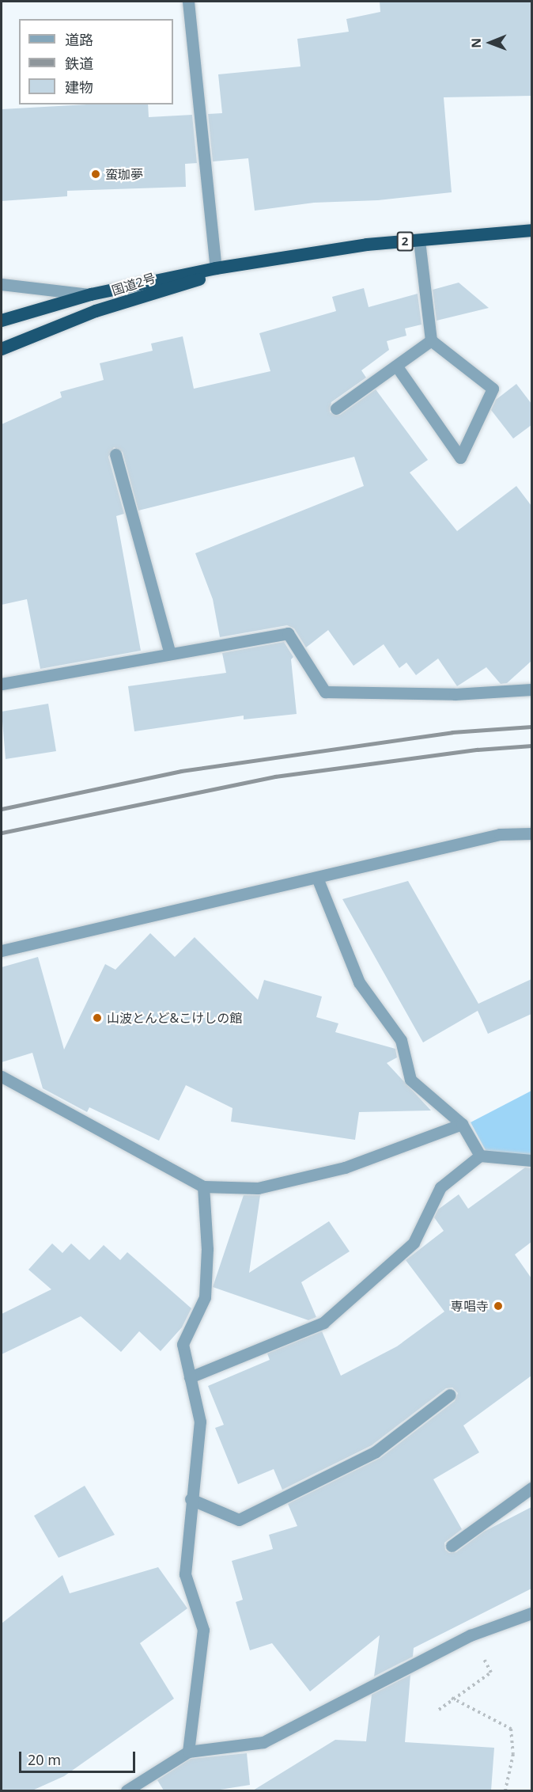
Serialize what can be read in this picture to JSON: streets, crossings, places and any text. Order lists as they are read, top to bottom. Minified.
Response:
{"streets":{"highway":["2","国道2号"]},"places":["蛮珈夢","山波とんど&こけしの館","専唱寺"],"legend":["道路","鉄道","建物"],"scale_bar":"20 m","north":"left"}
